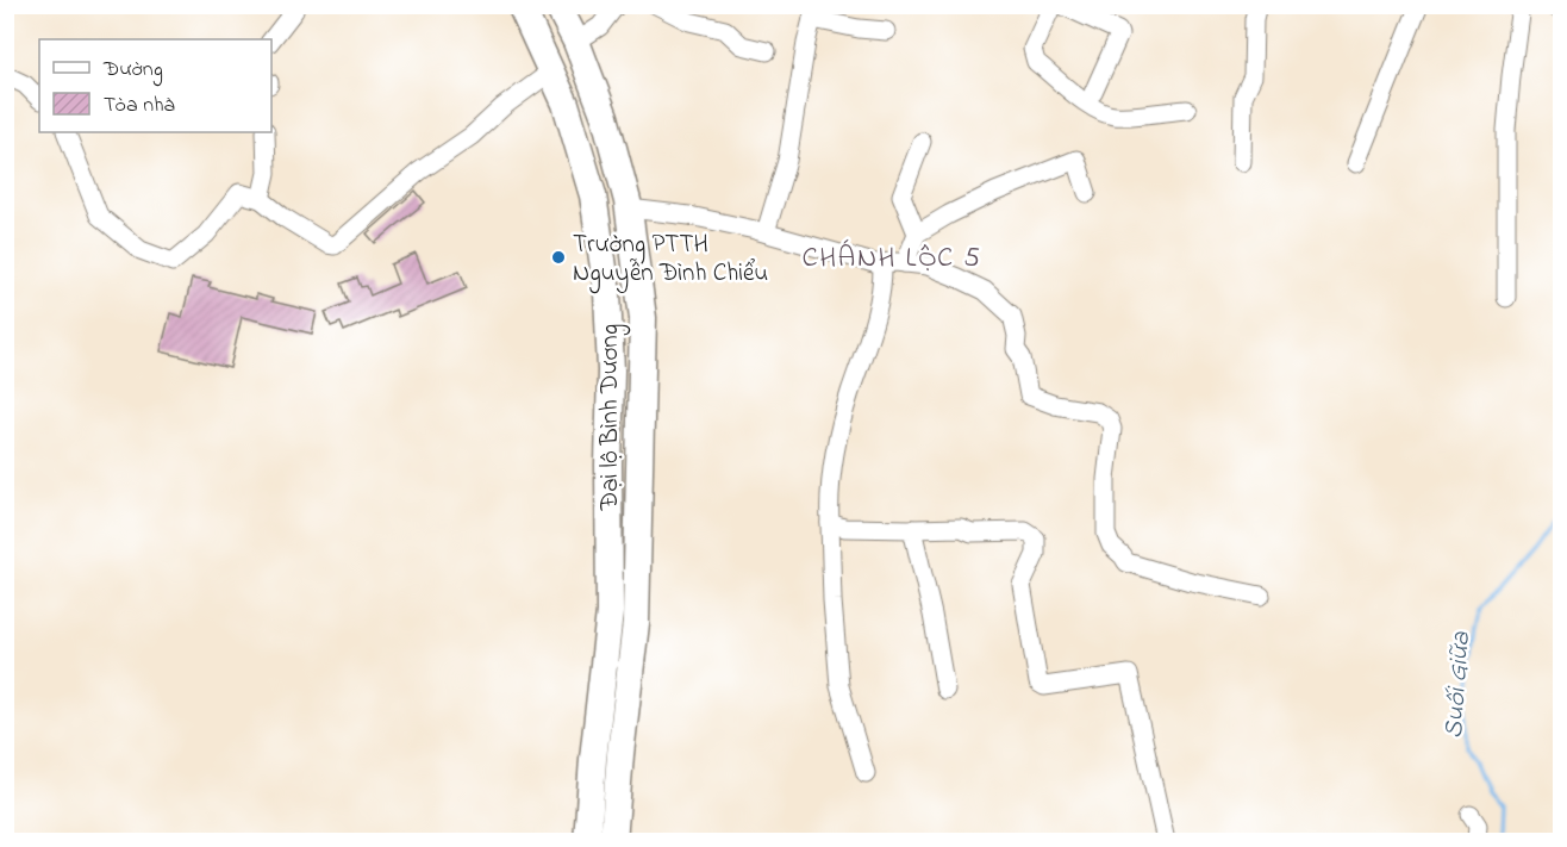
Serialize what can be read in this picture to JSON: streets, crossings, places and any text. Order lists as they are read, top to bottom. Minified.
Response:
{"streets":{"highway":["Đại lộ Bình Dương"]},"districts":["CHÁNH LỘC 5"],"water":["Suối Giữa"],"places":["Trường PTTH Nguyễn Đình Chiểu"],"legend":["Đường","Tòa nhà"]}
